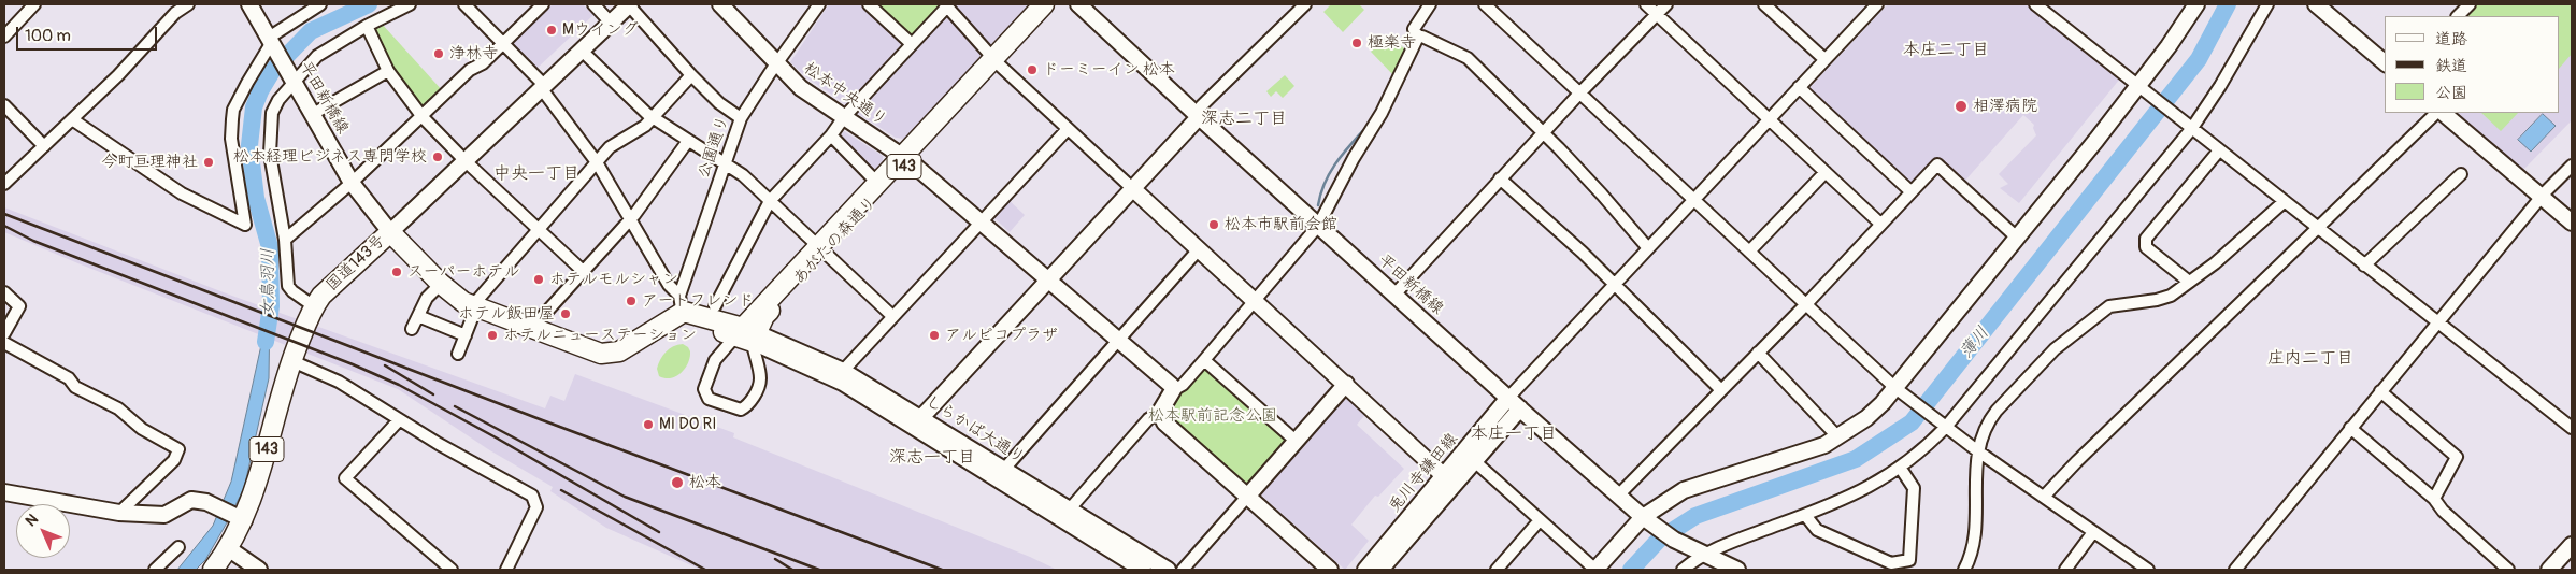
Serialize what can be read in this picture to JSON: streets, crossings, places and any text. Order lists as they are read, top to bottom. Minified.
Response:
{"streets":{"highway":["143","あがたの森通り","国道143号"],"street":["松本中央通り","平田新橋線","公園通り","しらかば大通り","兎川寺鎌田線"]},"crossings":[["松本中央通り","公園通り"],["松本中央通り","あがたの森通り"],["平田新橋線","国道143号"],["平田新橋線","兎川寺鎌田線"],["公園通り","国道143号"],["あがたの森通り","しらかば大通り"]],"districts":["本庄二丁目","深志二丁目","中央一丁目","庄内二丁目","本庄一丁目","深志一丁目"],"water":["女鳥羽川","薄川"],"parks":["松本駅前記念公園"],"places":["Mウイング","極楽寺","浄林寺","ドーミーイン 松本","相澤病院","松本経理ビジネス専門学校","今町亘理神社","松本市駅前会館","スーパーホテル","ホテルモルシャン","アートフレンド","ホテル飯田屋","ホテルニューステーション","アルピコプラザ","MI DO RI","松本"],"legend":["道路","鉄道","公園"],"scale_bar":"100 m","north":"top left"}
